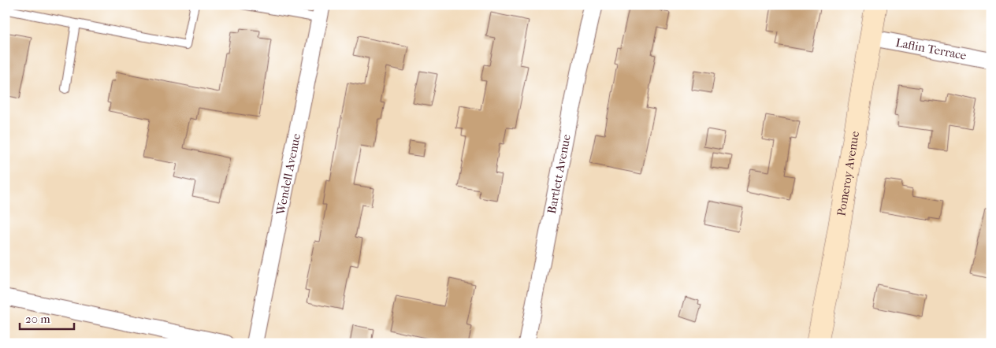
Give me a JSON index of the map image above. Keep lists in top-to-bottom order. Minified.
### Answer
{"streets":{"street":["Laflin Terrace","Wendell Avenue","Bartlett Avenue","Pomeroy Avenue"]},"crossings":[["Laflin Terrace","Pomeroy Avenue"]],"scale_bar":"20 m"}
